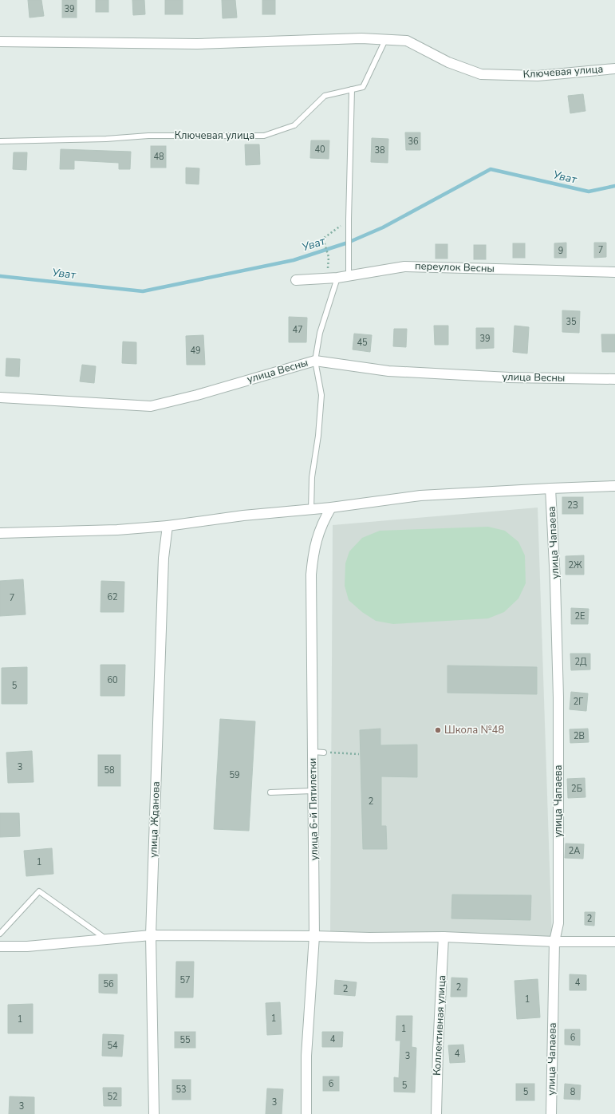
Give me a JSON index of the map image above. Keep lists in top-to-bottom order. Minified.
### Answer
{"streets":{"street":["Ключевая улица","переулок Весны","улица Весны","улица Чапаева","улица 6-й Пятилетки","улица Жданова","Коллективная улица"]},"water":["Уват"],"places":["Школа №48"],"house_numbers":["39","36","40","38","48","7","9","35","47","39","45","49","2З","2Ж","62","7","2Е","2Д","60","5","2Г","2В","3","58","59","2Б","2","2А","1","2","57","4","56","2","2","1","1","1","1","6","4","55","54","4","3","6","5","53","5","8","52","3","3"]}
